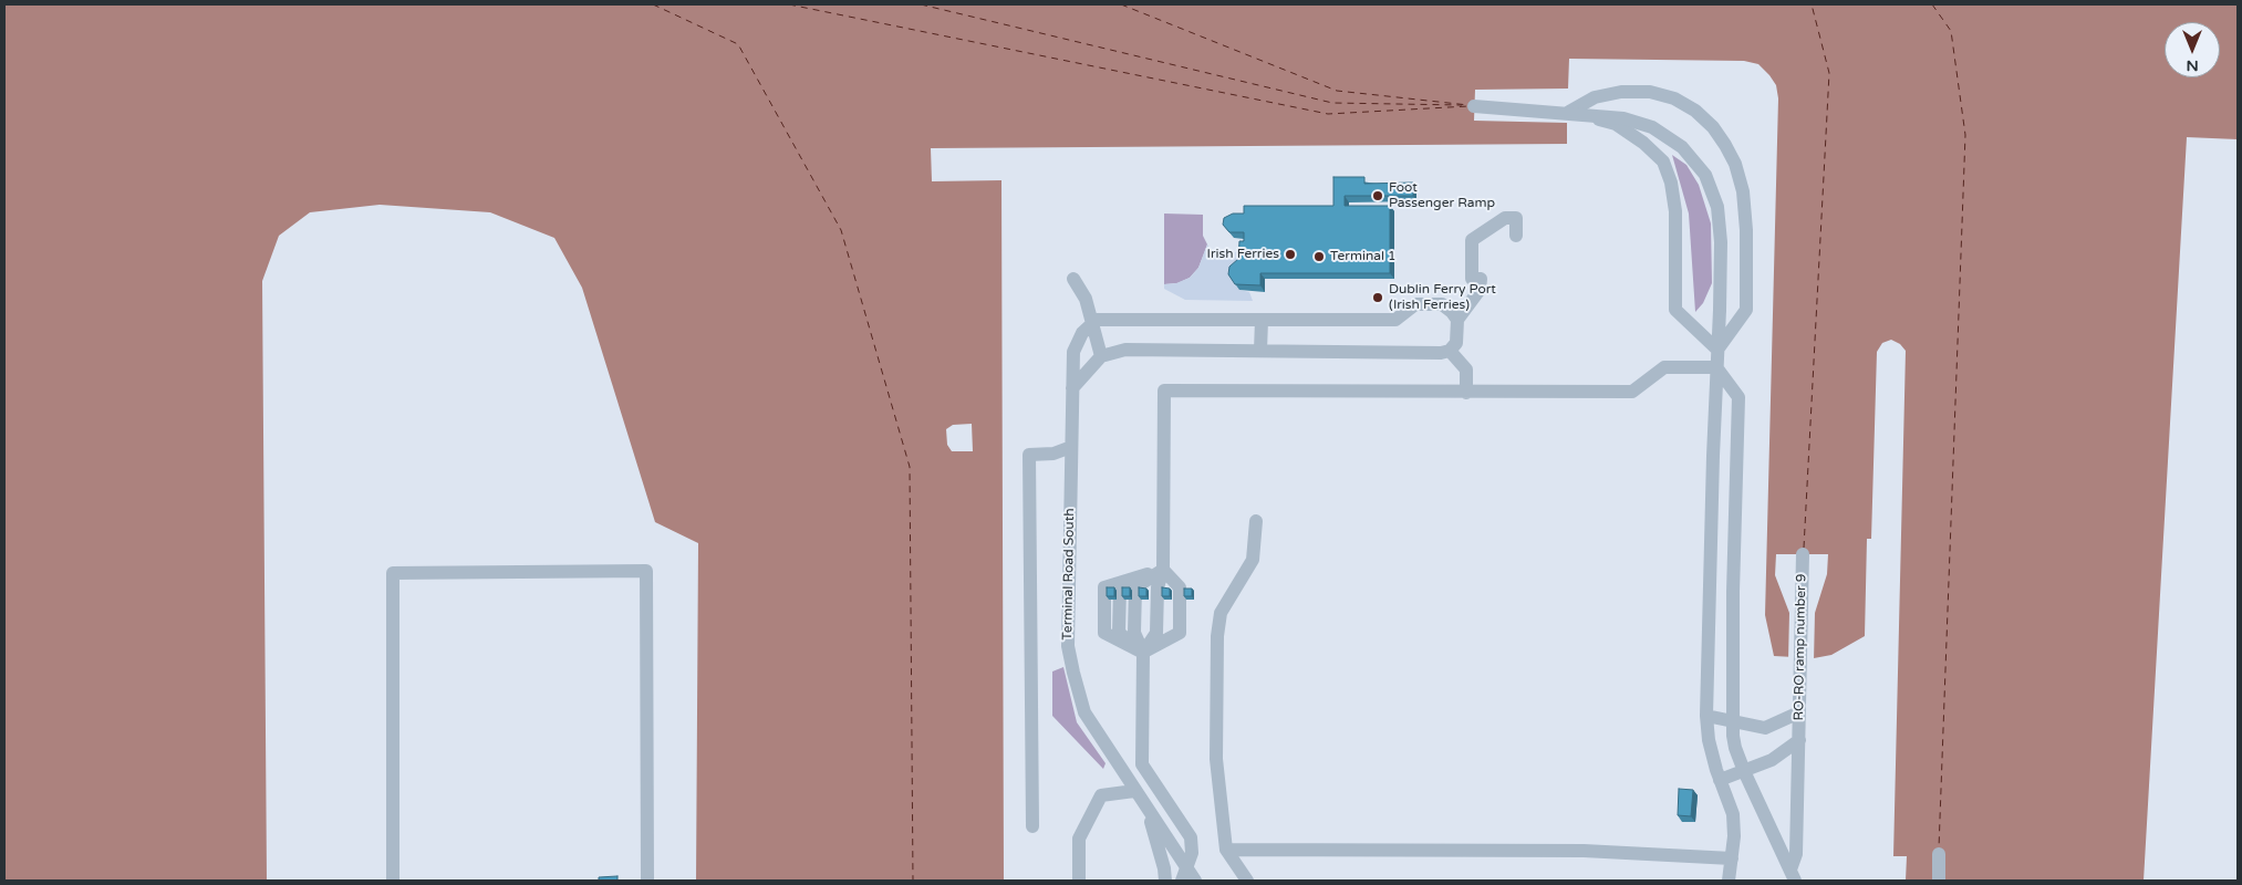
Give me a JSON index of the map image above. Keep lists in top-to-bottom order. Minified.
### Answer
{"streets":{"street":["Terminal Road South","RO-RO ramp number 9"]},"places":["Foot Passenger Ramp","Irish Ferries","Terminal 1","Dublin Ferry Port (Irish Ferries)"],"north":"bottom"}
